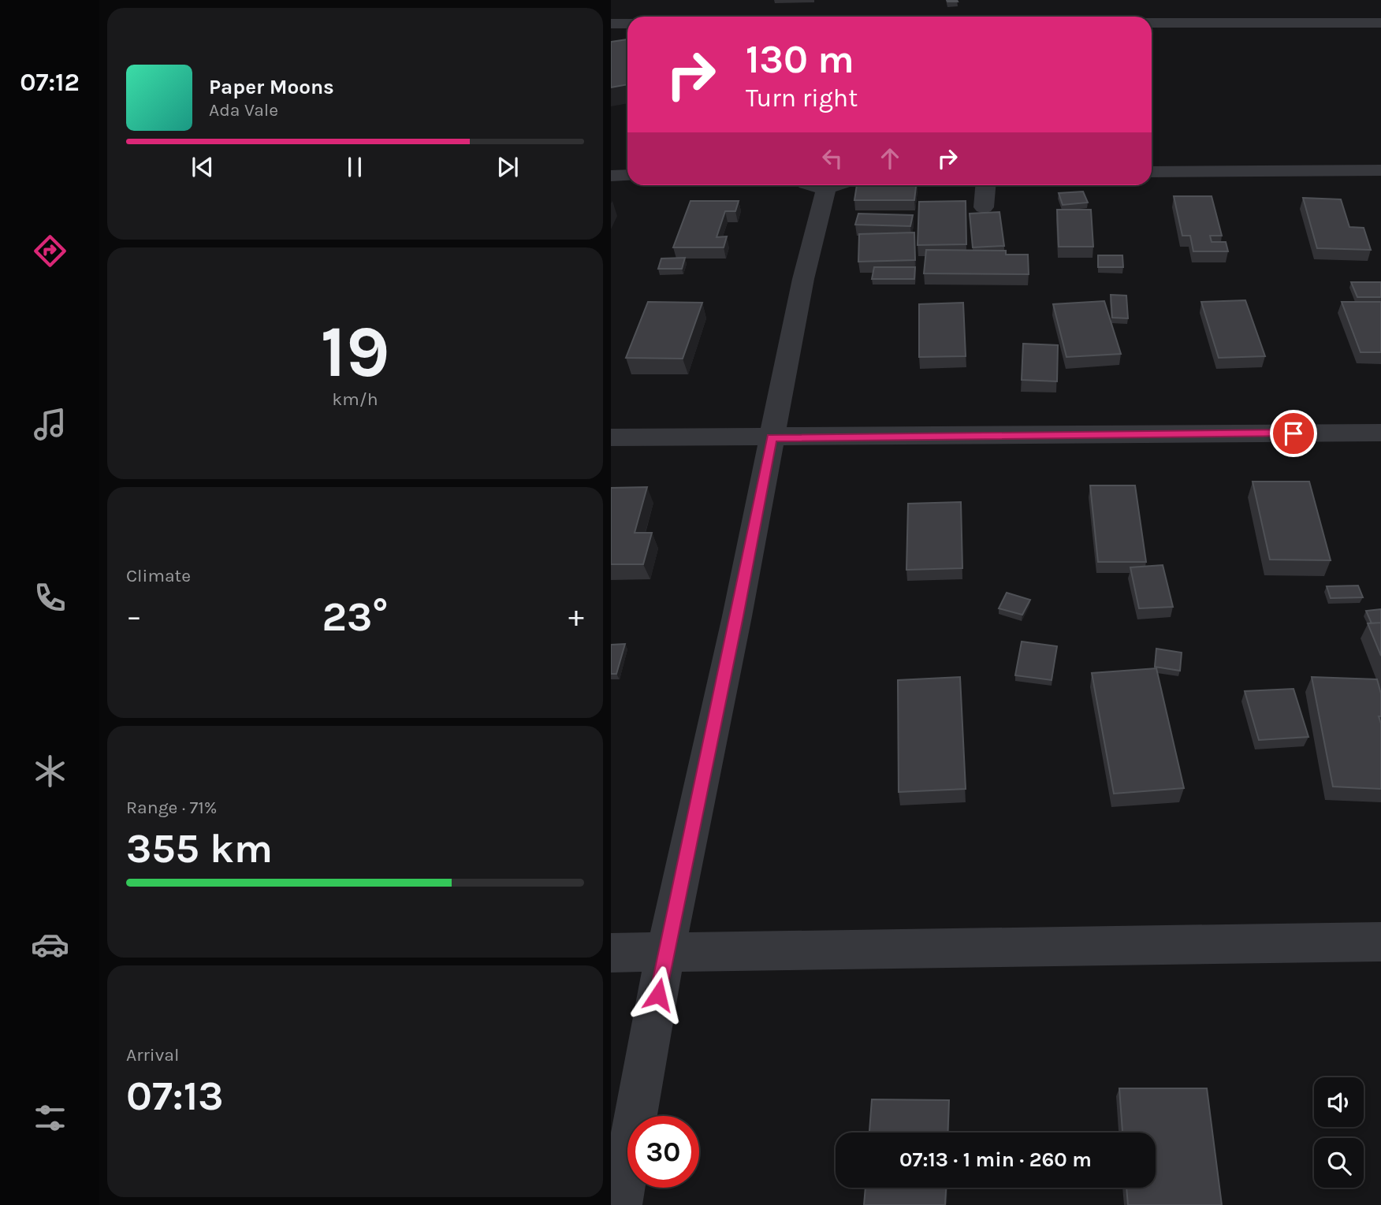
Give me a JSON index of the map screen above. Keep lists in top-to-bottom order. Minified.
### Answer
{"page":{"tabs":"07:12","turn":["130 m","Turn right"],"song":["Paper Moons","Ada Vale"],"tile":[["19","km/h"],"Climate",["Range · 71%","355 km"],["Arrival","07:13"]],"heat":["−","23°","+"],"limit":"30","trip":"07:13 · 1 min · 260 m"}}
